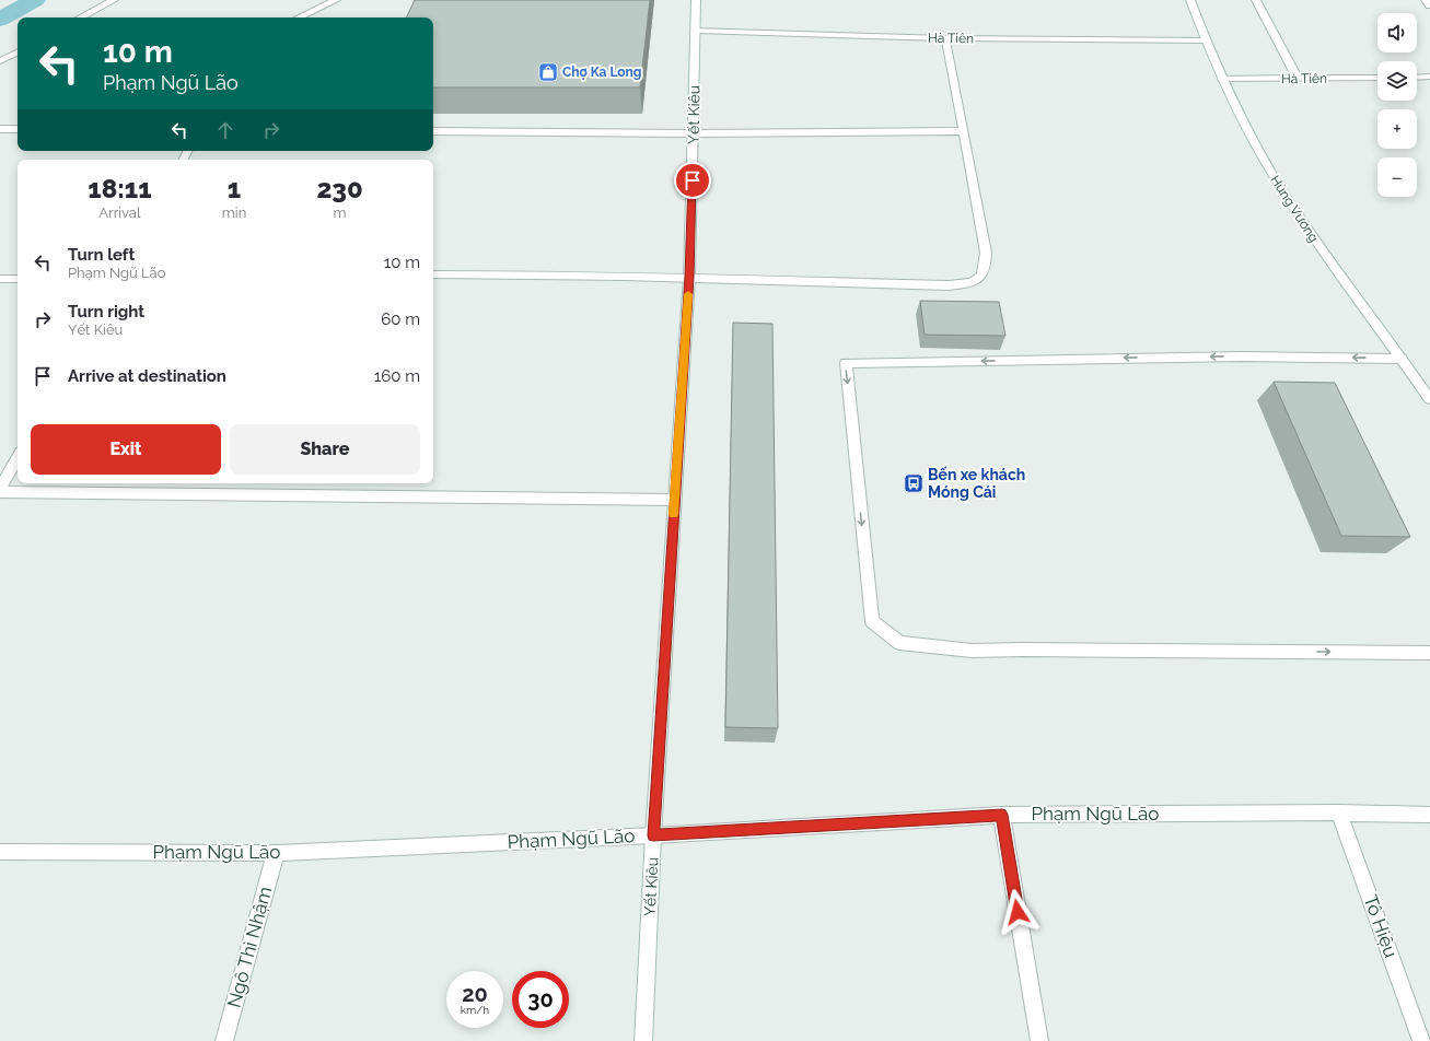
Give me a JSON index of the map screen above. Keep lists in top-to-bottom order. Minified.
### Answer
{"streets":{"street":["Hà Tiên","Yết Kiêu","Hùng Vương","Phạm Ngũ Lão","Tô Hiệu","Ngô Thì Nhậm"]},"crossings":[["Hà Tiên","Yết Kiêu"],["Hà Tiên","Hùng Vương"],["Yết Kiêu","Phạm Ngũ Lão"],["Phạm Ngũ Lão","Tô Hiệu"],["Phạm Ngũ Lão","Ngô Thì Nhậm"]],"places":{"shop":["Chợ Ka Long"],"bus stop":["Bến xe khách Móng Cái"]},"page":{"map_buttons":["+","−"],"turn":["10 m","Phạm Ngũ Lão"],"eta":["18:11","Arrival","1","min","230","m"],"list":[{"name":"Turn left","note":"Phạm Ngũ Lão","value":"10 m"},{"name":"Turn right","note":"Yết Kiêu","value":"60 m"},{"name":"Arrive at destination","value":"160 m"}],"buttons":["Exit","Share"],"speed":"20 km/h","limit":"30"}}
